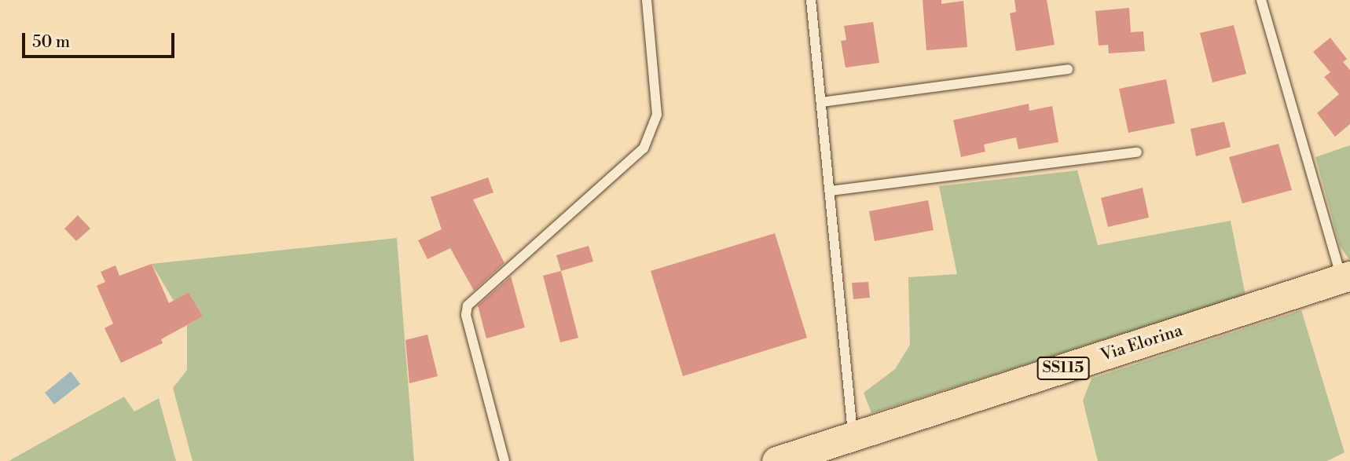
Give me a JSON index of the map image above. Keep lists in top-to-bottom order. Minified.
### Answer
{"streets":{"main road":["Via Elorina","SS115"]},"scale_bar":"50 m"}
